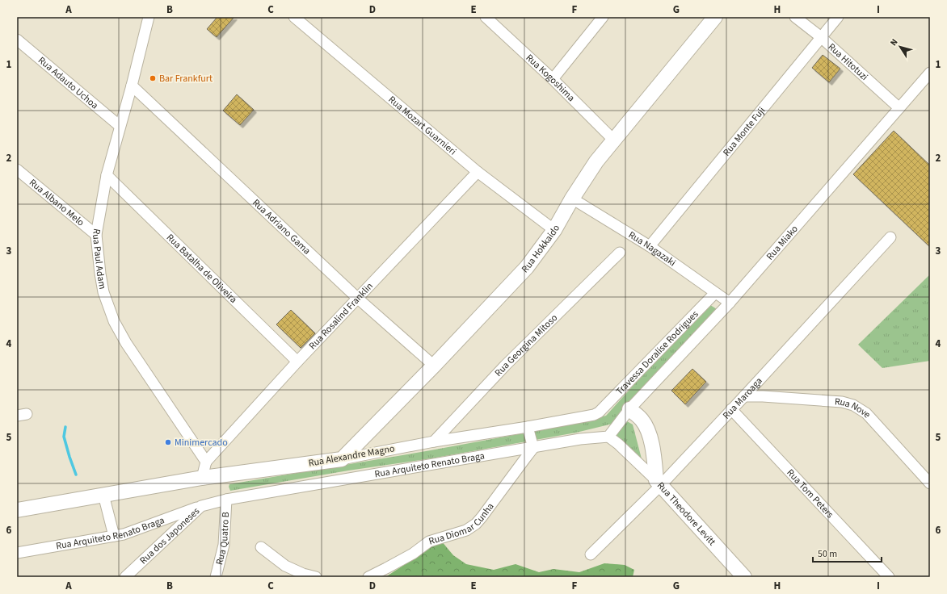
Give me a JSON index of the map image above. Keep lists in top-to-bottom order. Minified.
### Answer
{"streets":{"street":["Rua Hitotuzi","Rua Kogoshima","Rua Adauto Uchoa","Rua Mozart Guarnieri","Rua Monte Fuji","Rua Albano Melo","Rua Adriano Gama","Rua Miako","Rua Hokkaido","Rua Nagazaki","Rua Paul Adam","Rua Batalha de Oliveira","Rua Rosalind Franklin","Rua Georgina Mitoso","Travessa Doralise Rodrigues","Rua Maroaga","Rua Nove","Rua Alexandre Magno","Rua Arquiteto Renato Braga","Rua Tom Peters","Rua Theodore Levitt","Rua Diomar Cunha","Rua dos Japoneses","Rua Quatro B"]},"crossings":[["Rua Hitotuzi","Rua Monte Fuji"],["Rua Hitotuzi","Rua Miako"],["Rua Kogoshima","Rua Hokkaido"],["Rua Adauto Uchoa","Rua Paul Adam"],["Rua Mozart Guarnieri","Rua Hokkaido"],["Rua Mozart Guarnieri","Rua Rosalind Franklin"],["Rua Monte Fuji","Rua Nagazaki"],["Rua Albano Melo","Rua Paul Adam"],["Rua Adriano Gama","Rua Hokkaido"],["Rua Adriano Gama","Rua Paul Adam"],["Rua Adriano Gama","Rua Rosalind Franklin"],["Rua Miako","Rua Nagazaki"],["Rua Miako","Rua Theodore Levitt"],["Rua Hokkaido","Rua Nagazaki"],["Rua Hokkaido","Rua Alexandre Magno"],["Rua Nagazaki","Travessa Doralise Rodrigues"],["Rua Paul Adam","Rua Batalha de Oliveira"],["Rua Paul Adam","Rua Rosalind Franklin"],["Rua Batalha de Oliveira","Rua Rosalind Franklin"],["Rua Georgina Mitoso","Rua Alexandre Magno"],["Travessa Doralise Rodrigues","Rua Alexandre Magno"],["Rua Maroaga","Rua Nove"],["Rua Maroaga","Rua Tom Peters"],["Rua Maroaga","Rua Theodore Levitt"],["Rua Arquiteto Renato Braga","Rua Diomar Cunha"],["Rua Arquiteto Renato Braga","Rua dos Japoneses"],["Rua Arquiteto Renato Braga","Rua Quatro B"],["Rua dos Japoneses","Rua Quatro B"]],"places":["Bar Frankfurt","Minimercado"],"scale_bar":"50 m","north":"top left","grid":{"columns":["A","B","C","D","E","F","G","H","I"],"rows":["1","2","3","4","5","6"]}}
